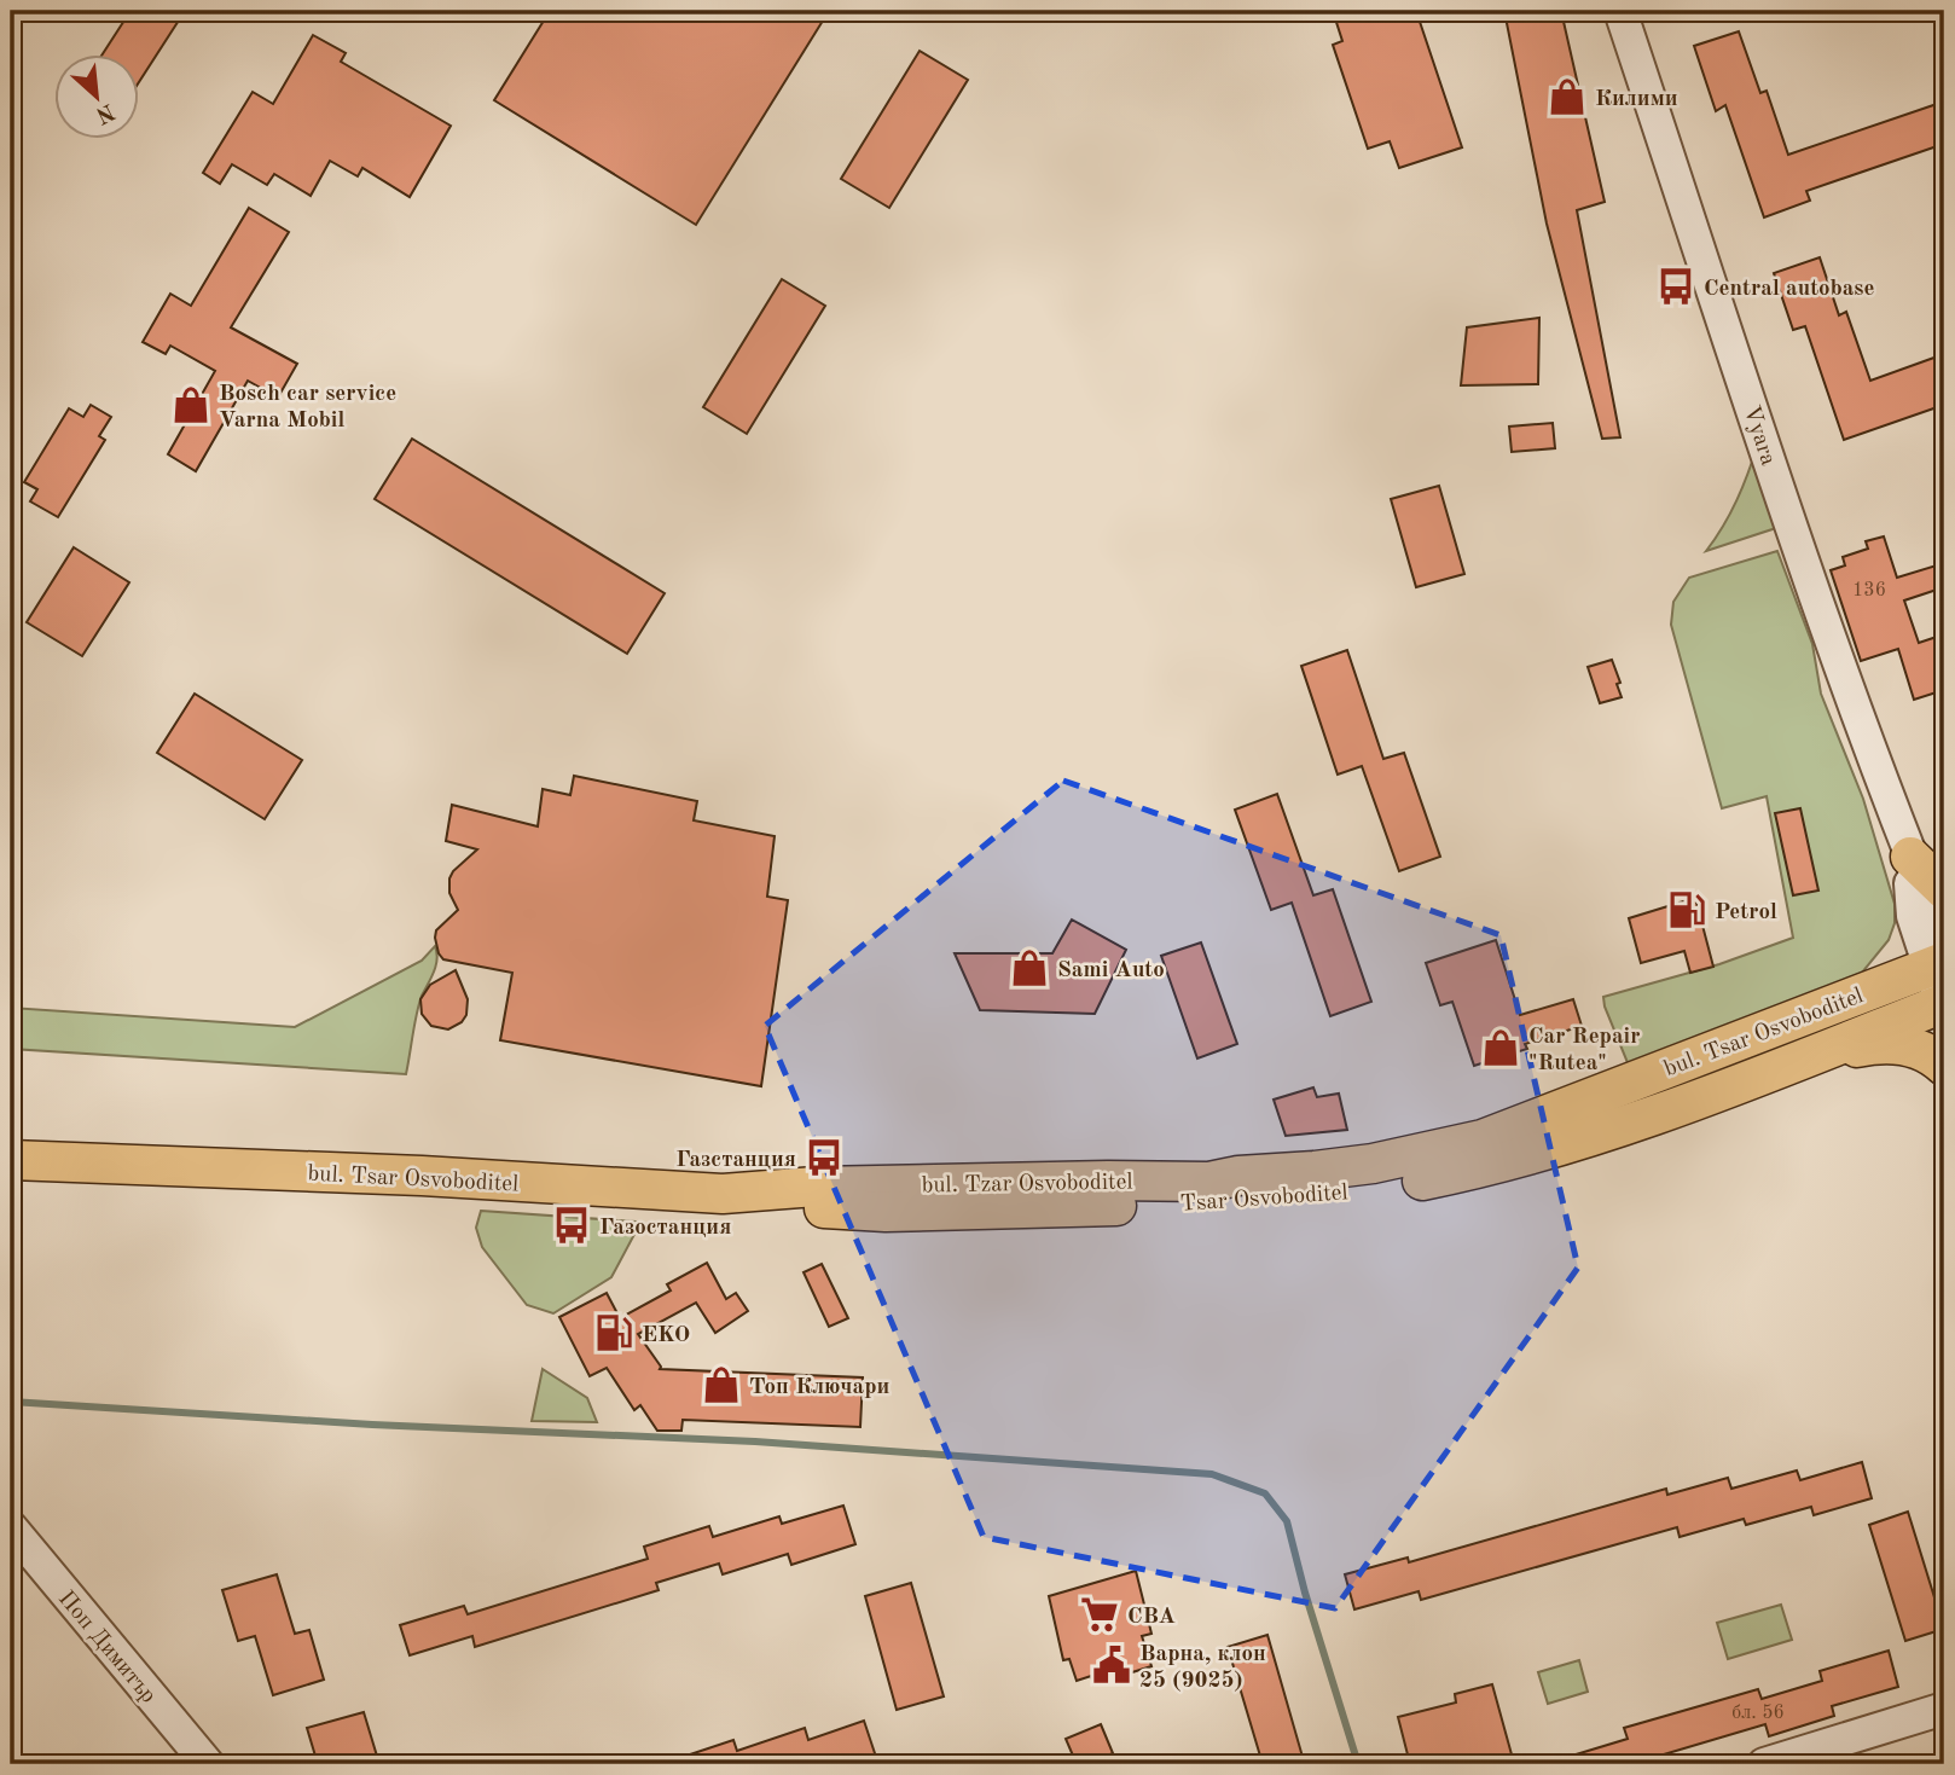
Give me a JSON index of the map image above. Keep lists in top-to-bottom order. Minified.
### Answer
{"streets":{"main road":["bul. Tsar Osvoboditel","Tsar Osvoboditel"],"street":["Vyara","Поп Димитър"]},"crossings":[["Vyara","bul. Tsar Osvoboditel"],["bul. Tsar Osvoboditel","Tsar Osvoboditel"]],"places":{"shop":["Килими","Bosch car service Varna Mobil","Sami Auto","Car Repair \"Rutea\"","Топ Ключари"],"bus stop":["Central autobase","Газстанция","Газoстанция"],"fuel station":["Petrol","EKO"],"supermarket":["CBA"],"public building":["Варна, клон 25 (9025)"]},"house_numbers":["136","бл. 56"],"north":"bottom right"}
